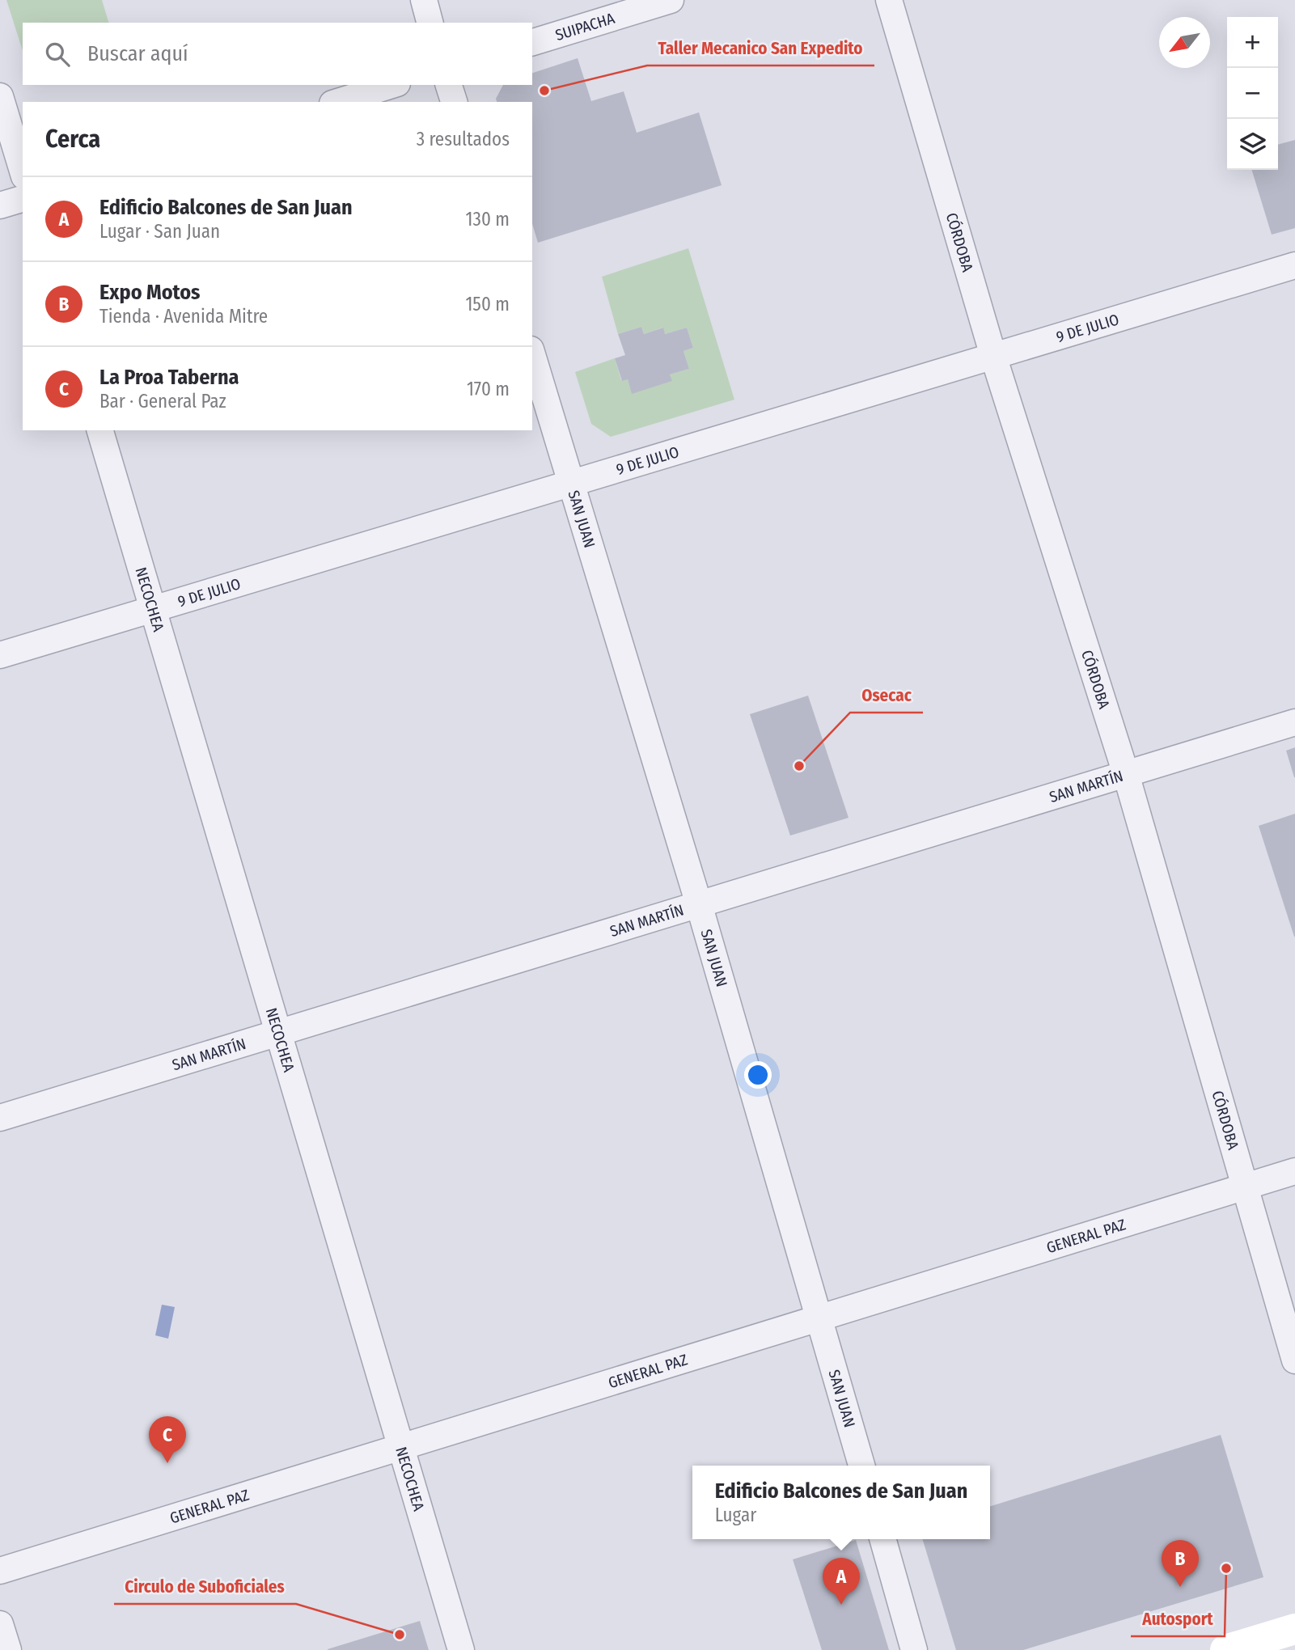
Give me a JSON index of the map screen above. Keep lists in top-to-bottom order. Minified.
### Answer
{"streets":{"street":["SUIPACHA","CÓRDOBA","9 DE JULIO","SAN JUAN","NECOCHEA","SAN MARTÍN","GENERAL PAZ"]},"crossings":[["CÓRDOBA","9 DE JULIO"],["CÓRDOBA","SAN MARTÍN"],["CÓRDOBA","GENERAL PAZ"],["9 DE JULIO","SAN JUAN"],["9 DE JULIO","NECOCHEA"],["SAN JUAN","SAN MARTÍN"],["SAN JUAN","GENERAL PAZ"],["NECOCHEA","SAN MARTÍN"],["NECOCHEA","GENERAL PAZ"]],"places":["Taller Mecanico San Expedito","Osecac","Autosport","Circulo de Suboficiales"],"north":"bottom left","page":{"map_buttons":["+","−"],"search":"Buscar aquí","heading":["Cerca","3 resultados"],"list":[{"mark":"A","name":"Edificio Balcones de San Juan","note":"Lugar · San Juan","value":"130 m"},{"mark":"B","name":"Expo Motos","note":"Tienda · Avenida Mitre","value":"150 m"},{"mark":"C","name":"La Proa Taberna","note":"Bar · General Paz","value":"170 m"}],"pins":["C","B","A"],"popup":["Edificio Balcones de San Juan","Lugar"]}}
